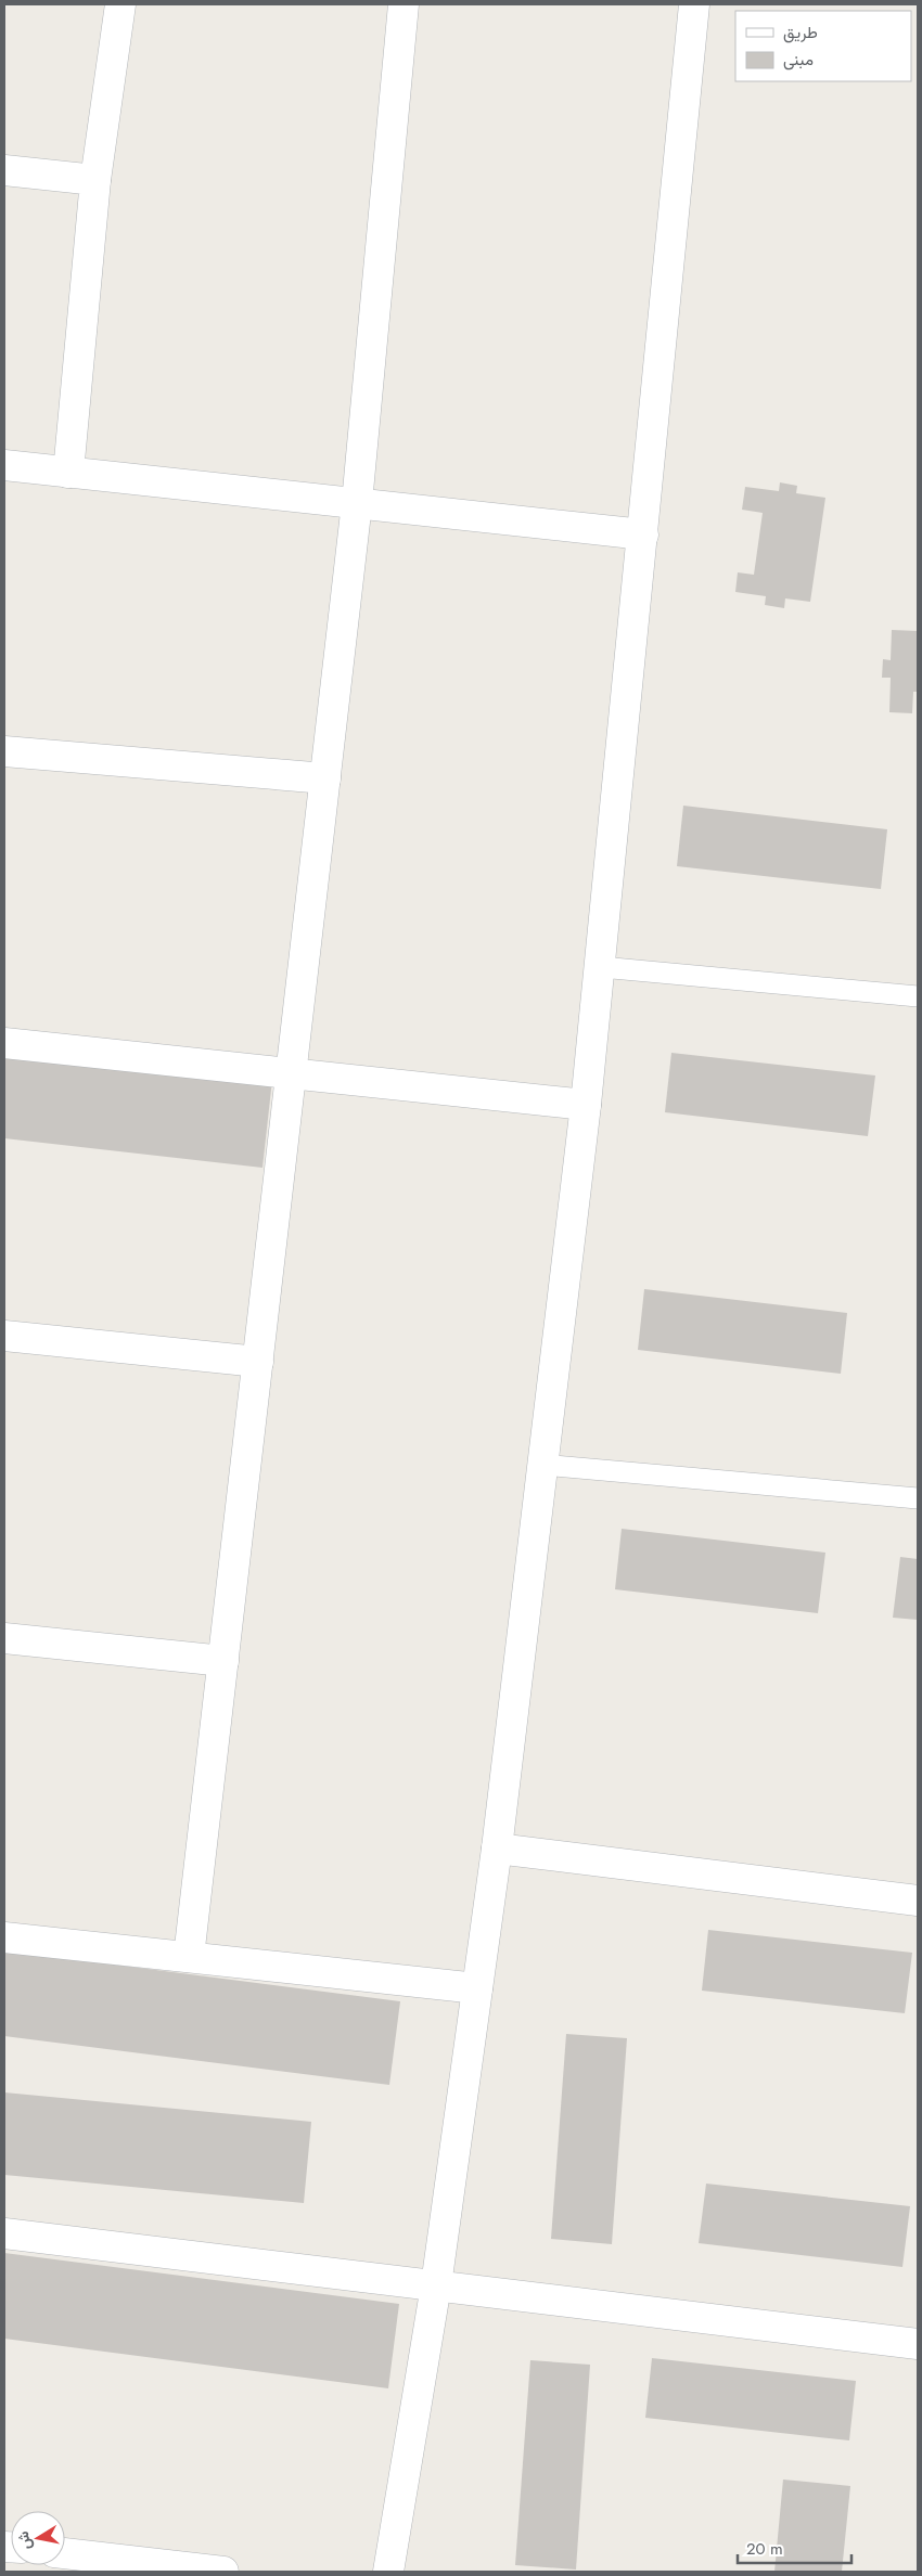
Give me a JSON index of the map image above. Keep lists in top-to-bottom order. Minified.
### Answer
{"legend":["طريق","مبنى"],"scale_bar":"20 m","north":"left"}
